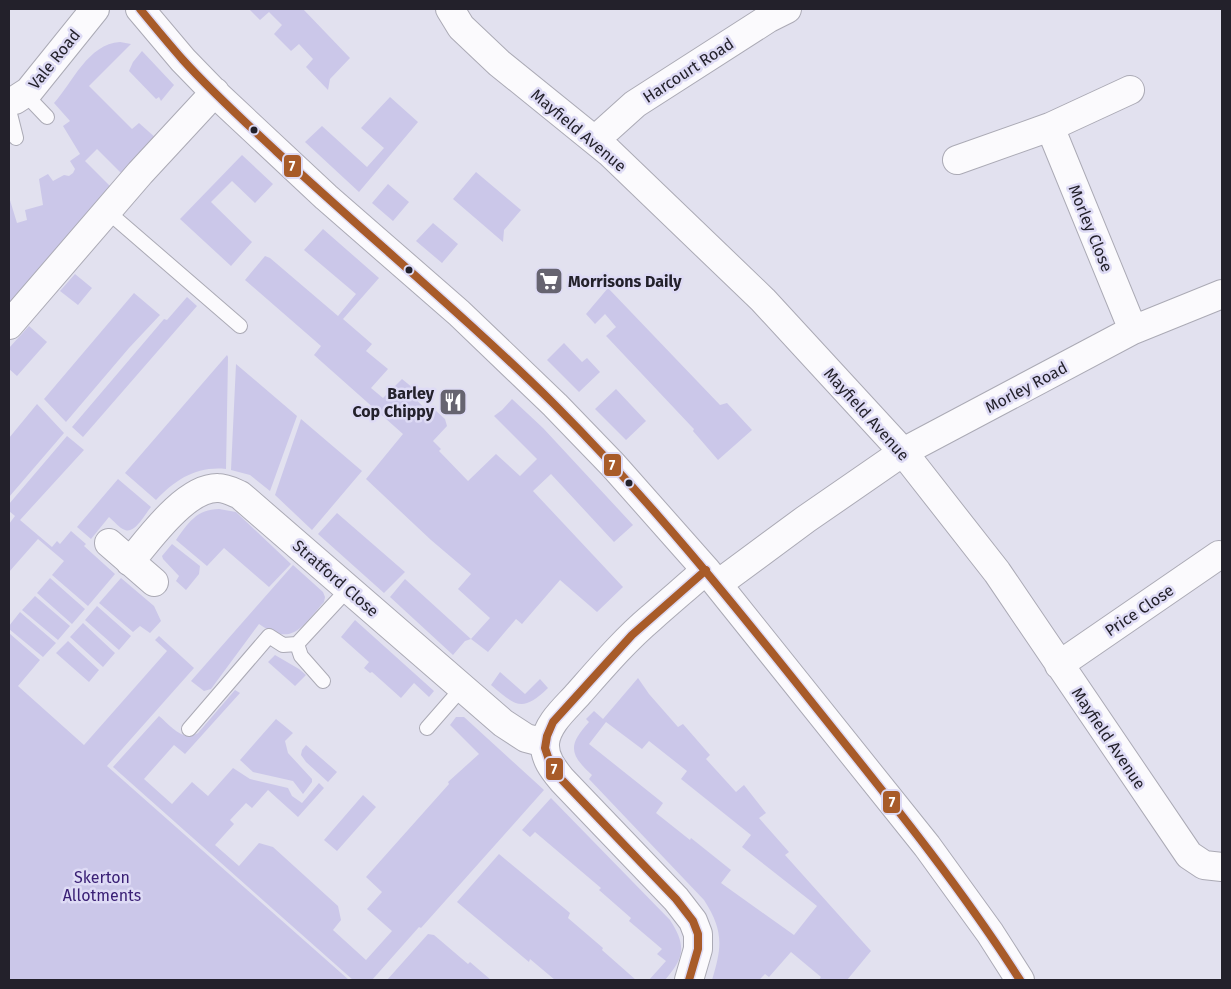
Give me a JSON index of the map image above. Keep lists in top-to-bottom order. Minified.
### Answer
{"streets":{"street":["Vale Road","Harcourt Road","Mayfield Avenue","Morley Close","Morley Road","Stratford Close","Price Close"]},"crossings":[["Harcourt Road","Mayfield Avenue"],["Mayfield Avenue","Morley Road"],["Mayfield Avenue","Price Close"],["Morley Close","Morley Road"],["Morley Road","Stratford Close"]],"parks":["Skerton Allotments"],"places":{"supermarket":["Morrisons Daily"],"restaurant":["Barley Cop Chippy"]},"lines":["transit line 7"]}
